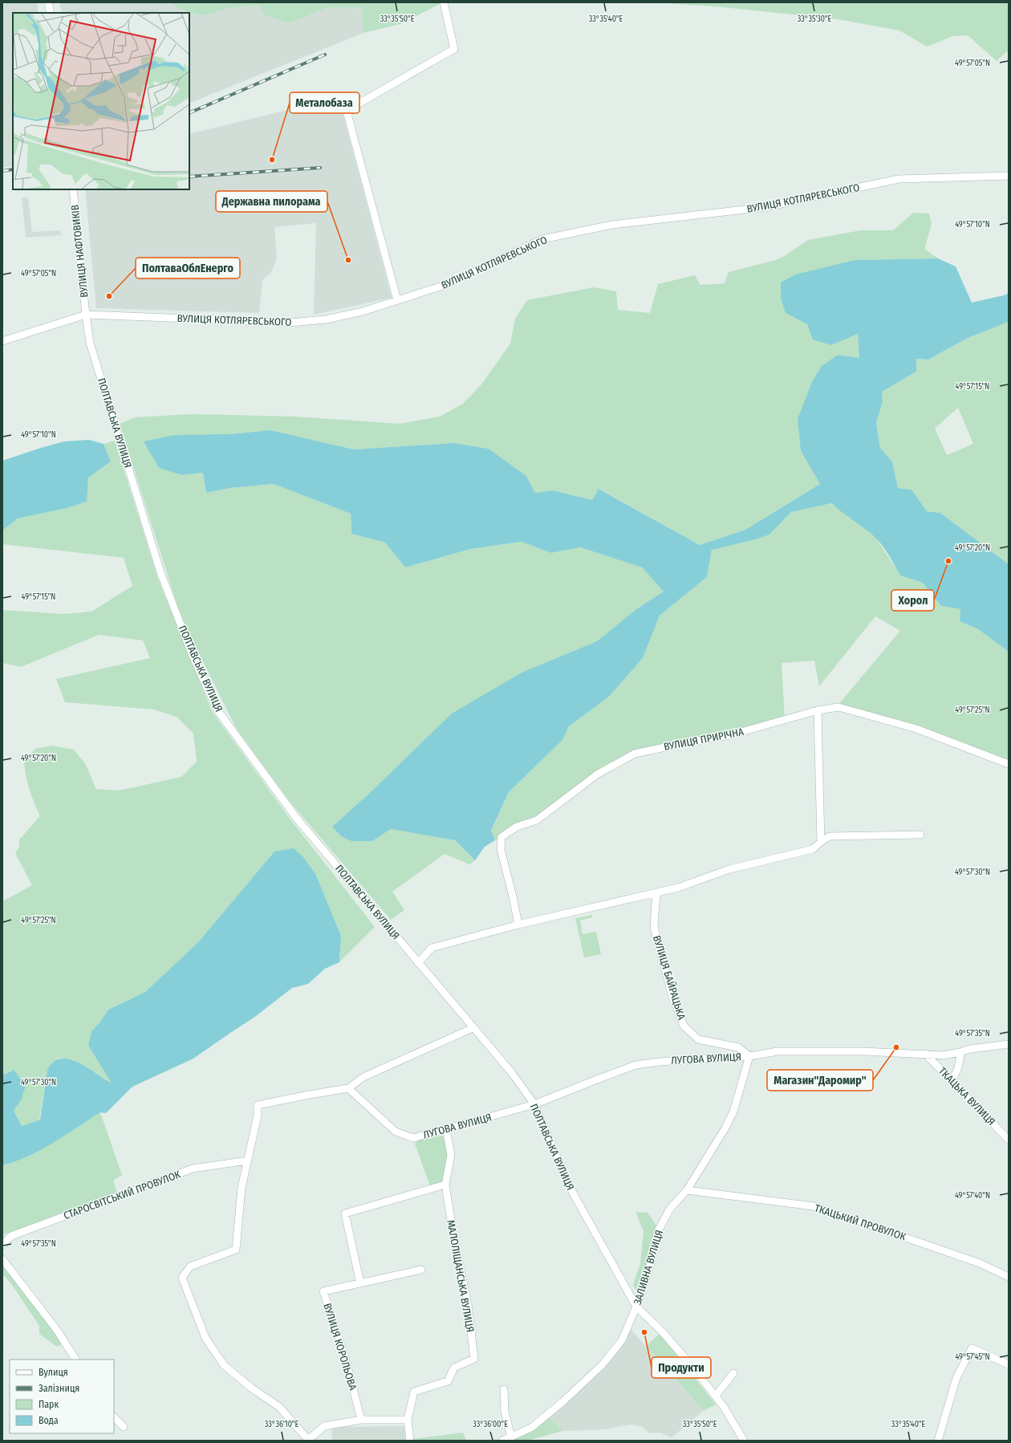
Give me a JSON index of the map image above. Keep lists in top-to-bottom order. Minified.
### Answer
{"streets":{"street":["ВУЛИЦЯ КОТЛЯРЕВСЬКОГО","ВУЛИЦЯ НАФТОВИКІВ","ПОЛТАВСЬКА ВУЛИЦЯ","ВУЛИЦЯ ПРИРІЧНА","ВУЛИЦЯ БАЙРАЦЬКА","ЛУГОВА ВУЛИЦЯ","ТКАЦЬКА ВУЛИЦЯ","СТАРОСВІТСЬКИЙ ПРОВУЛОК","ТКАЦЬКИЙ ПРОВУЛОК","ЗАЛИВНА ВУЛИЦЯ","МАЛОЛІЩАНСЬКА ВУЛИЦЯ","ВУЛИЦЯ КОРОЛЬОВА"]},"crossings":[["ВУЛИЦЯ КОТЛЯРЕВСЬКОГО","ВУЛИЦЯ НАФТОВИКІВ"],["ВУЛИЦЯ КОТЛЯРЕВСЬКОГО","ПОЛТАВСЬКА ВУЛИЦЯ"],["ВУЛИЦЯ НАФТОВИКІВ","ПОЛТАВСЬКА ВУЛИЦЯ"],["ПОЛТАВСЬКА ВУЛИЦЯ","ЛУГОВА ВУЛИЦЯ"],["ПОЛТАВСЬКА ВУЛИЦЯ","ЗАЛИВНА ВУЛИЦЯ"],["ВУЛИЦЯ БАЙРАЦЬКА","ЛУГОВА ВУЛИЦЯ"],["ВУЛИЦЯ БАЙРАЦЬКА","ЗАЛИВНА ВУЛИЦЯ"],["ЛУГОВА ВУЛИЦЯ","ТКАЦЬКА ВУЛИЦЯ"],["ЛУГОВА ВУЛИЦЯ","ЗАЛИВНА ВУЛИЦЯ"],["ЛУГОВА ВУЛИЦЯ","МАЛОЛІЩАНСЬКА ВУЛИЦЯ"],["ТКАЦЬКИЙ ПРОВУЛОК","ЗАЛИВНА ВУЛИЦЯ"]],"places":["Металобаза","Державна пилорама","ПолтаваОблЕнерго","Хорол","Магазин\"Даромир\"","Продукти"],"legend":["Вулиця","Залізниця","Парк","Вода"],"coordinates":["33°35'50\"E","33°35'40\"E","33°35'30\"E","49°57'05\"N","49°57'10\"N","49°57'15\"N","49°57'20\"N","49°57'25\"N","49°57'30\"N","49°57'35\"N","49°57'40\"N","49°57'45\"N","33°36'10\"E","33°36'00\"E"]}
